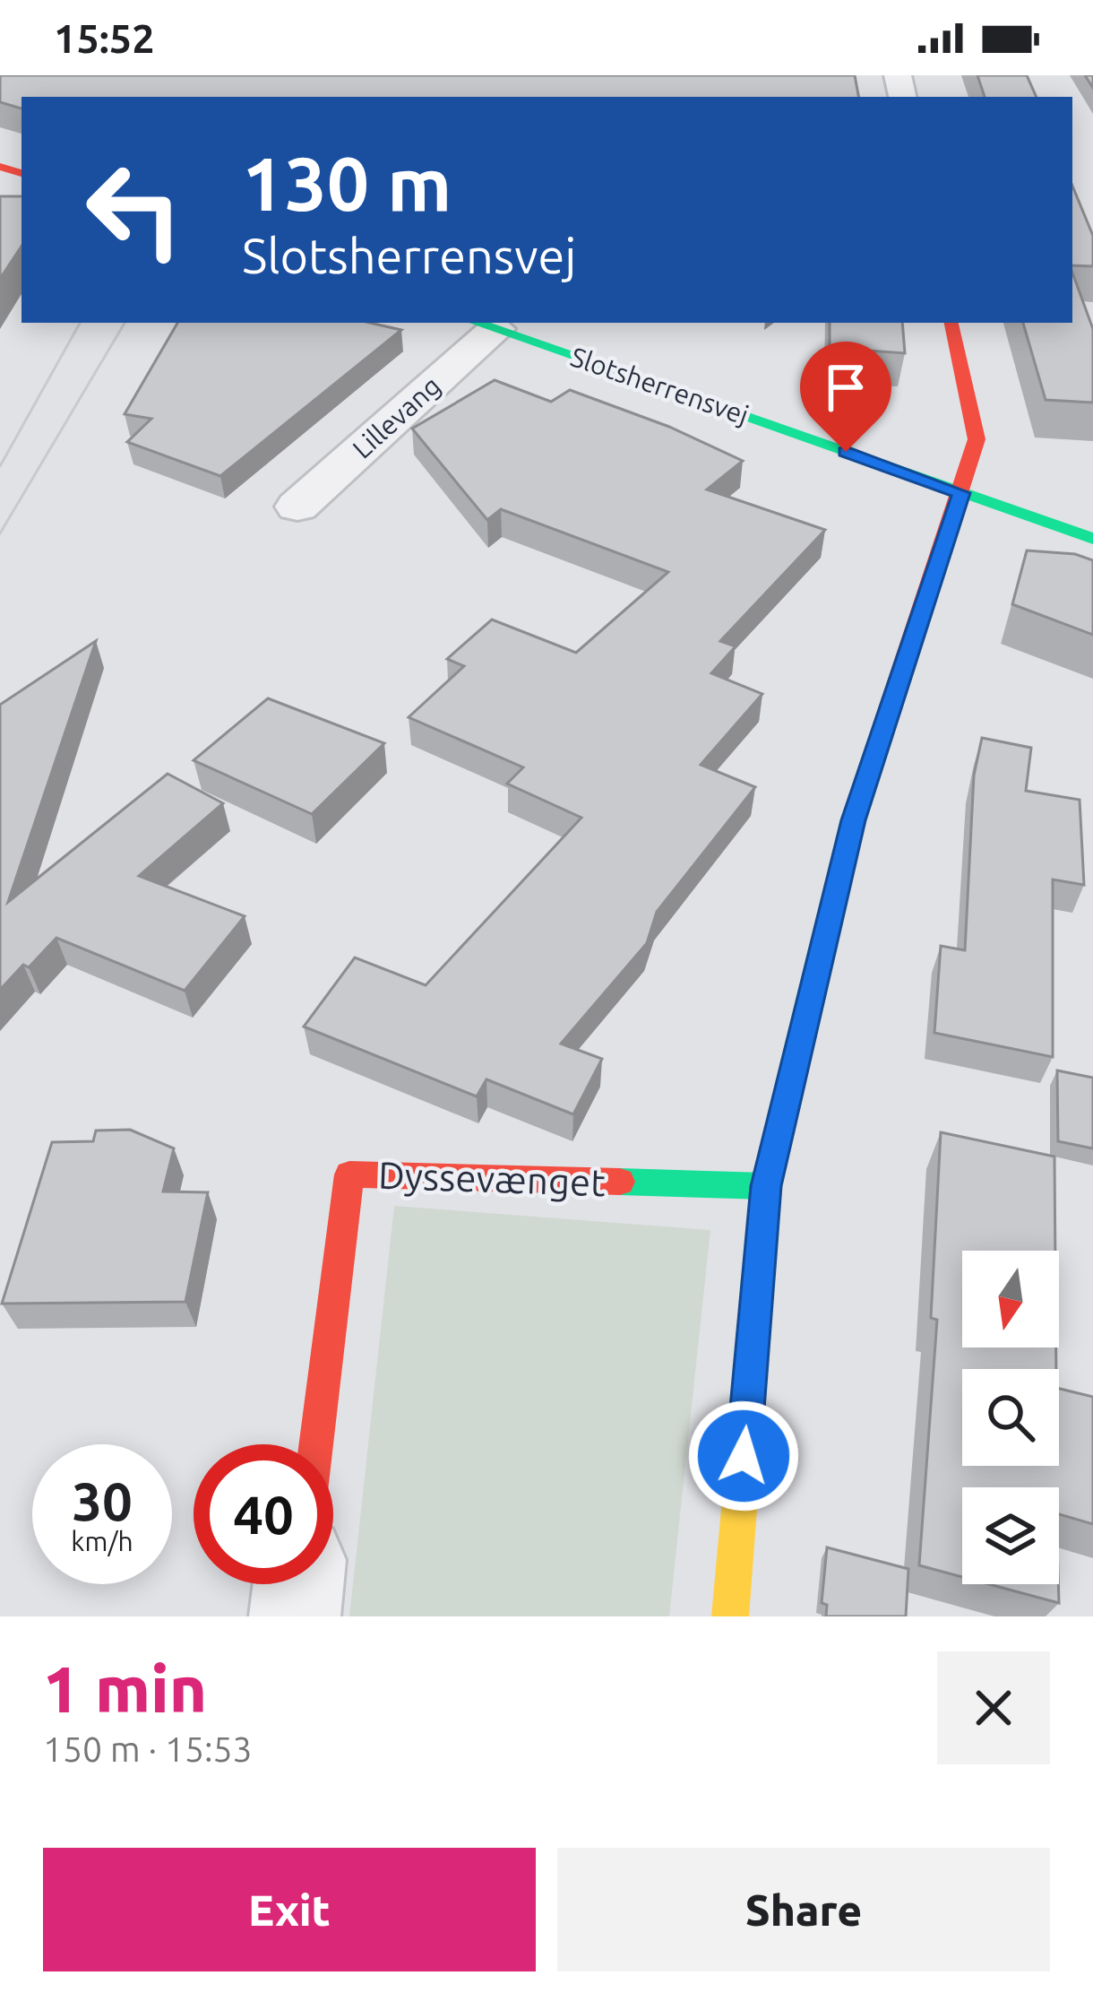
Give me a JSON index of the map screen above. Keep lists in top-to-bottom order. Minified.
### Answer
{"streets":{"street":["Slotsherrensvej","Lillevang","Dyssevænget"]},"crossings":[["Slotsherrensvej","Lillevang"]],"north":"bottom","page":{"status":"15:52","turn":["130 m","Slotsherrensvej"],"speed":"30 km/h","limit":"40","heading":["1 min","150 m · 15:53"],"buttons":["Exit","Share"]}}
